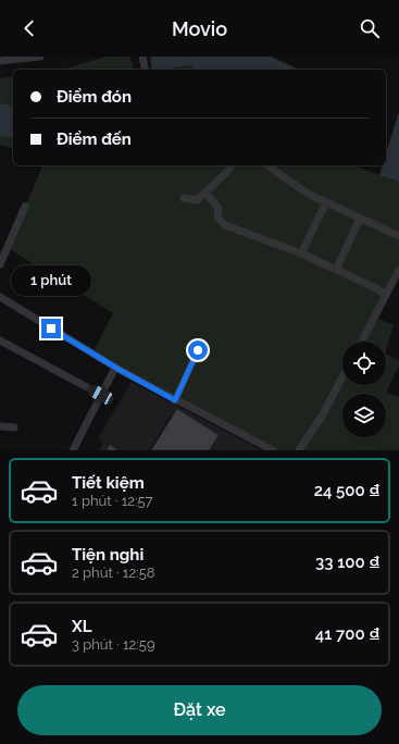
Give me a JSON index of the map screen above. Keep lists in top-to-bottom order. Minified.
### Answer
{"page":{"header":"Movio","banner":["Điểm đón","Điểm đến"],"bubble":"1 phút","list":[{"name":"Tiết kiệm","note":"1 phút · 12:57","value":"24 500 ₫"},{"name":"Tiện nghi","note":"2 phút · 12:58","value":"33 100 ₫"},{"name":"XL","note":"3 phút · 12:59","value":"41 700 ₫"}],"buttons":"Đặt xe"}}
